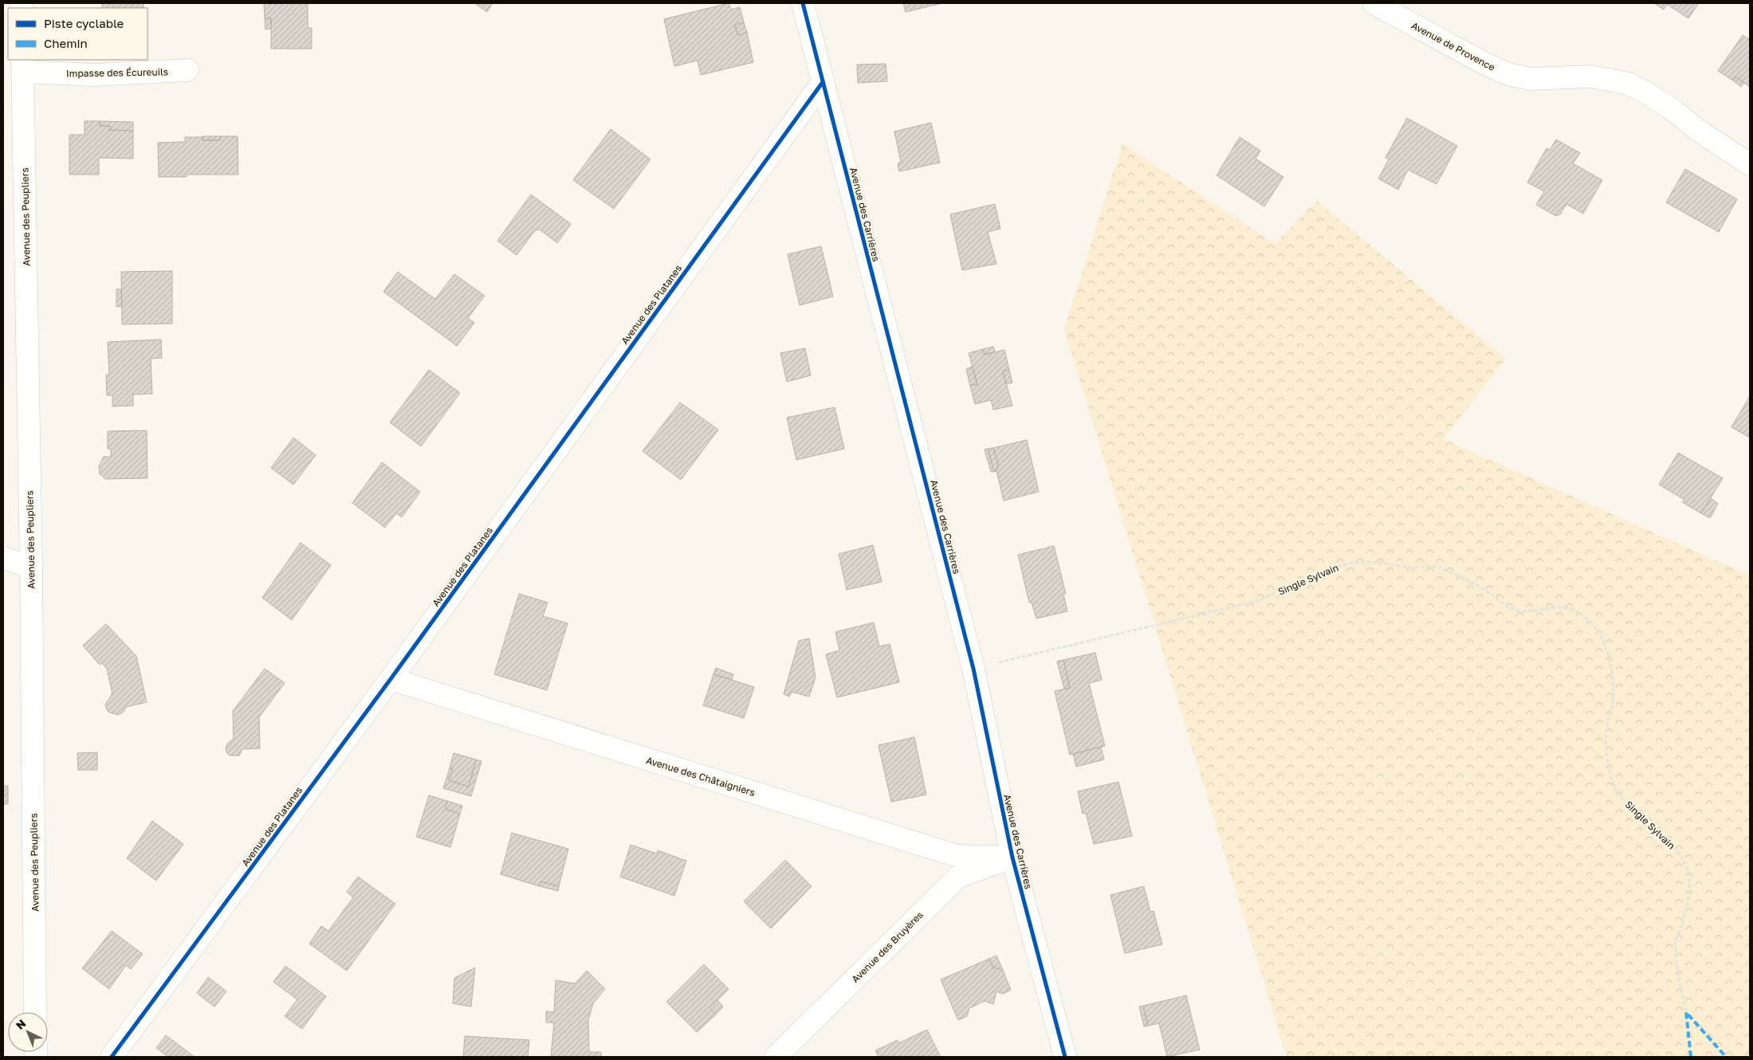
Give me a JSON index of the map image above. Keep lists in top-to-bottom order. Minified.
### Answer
{"streets":{"street":["Avenue de Provence","Impasse des Écureuils","Avenue des Carrières","Avenue des Peupliers","Avenue des Platanes","Avenue des Châtaigniers","Avenue des Bruyères"],"path":["Single Sylvain"]},"crossings":[["Impasse des Écureuils","Avenue des Peupliers"],["Avenue des Carrières","Avenue des Platanes"],["Avenue des Carrières","Single Sylvain"],["Avenue des Carrières","Avenue des Châtaigniers"],["Avenue des Carrières","Avenue des Bruyères"],["Avenue des Platanes","Avenue des Châtaigniers"],["Avenue des Châtaigniers","Avenue des Bruyères"]],"legend":["Piste cyclable","Chemin"],"north":"top left"}
